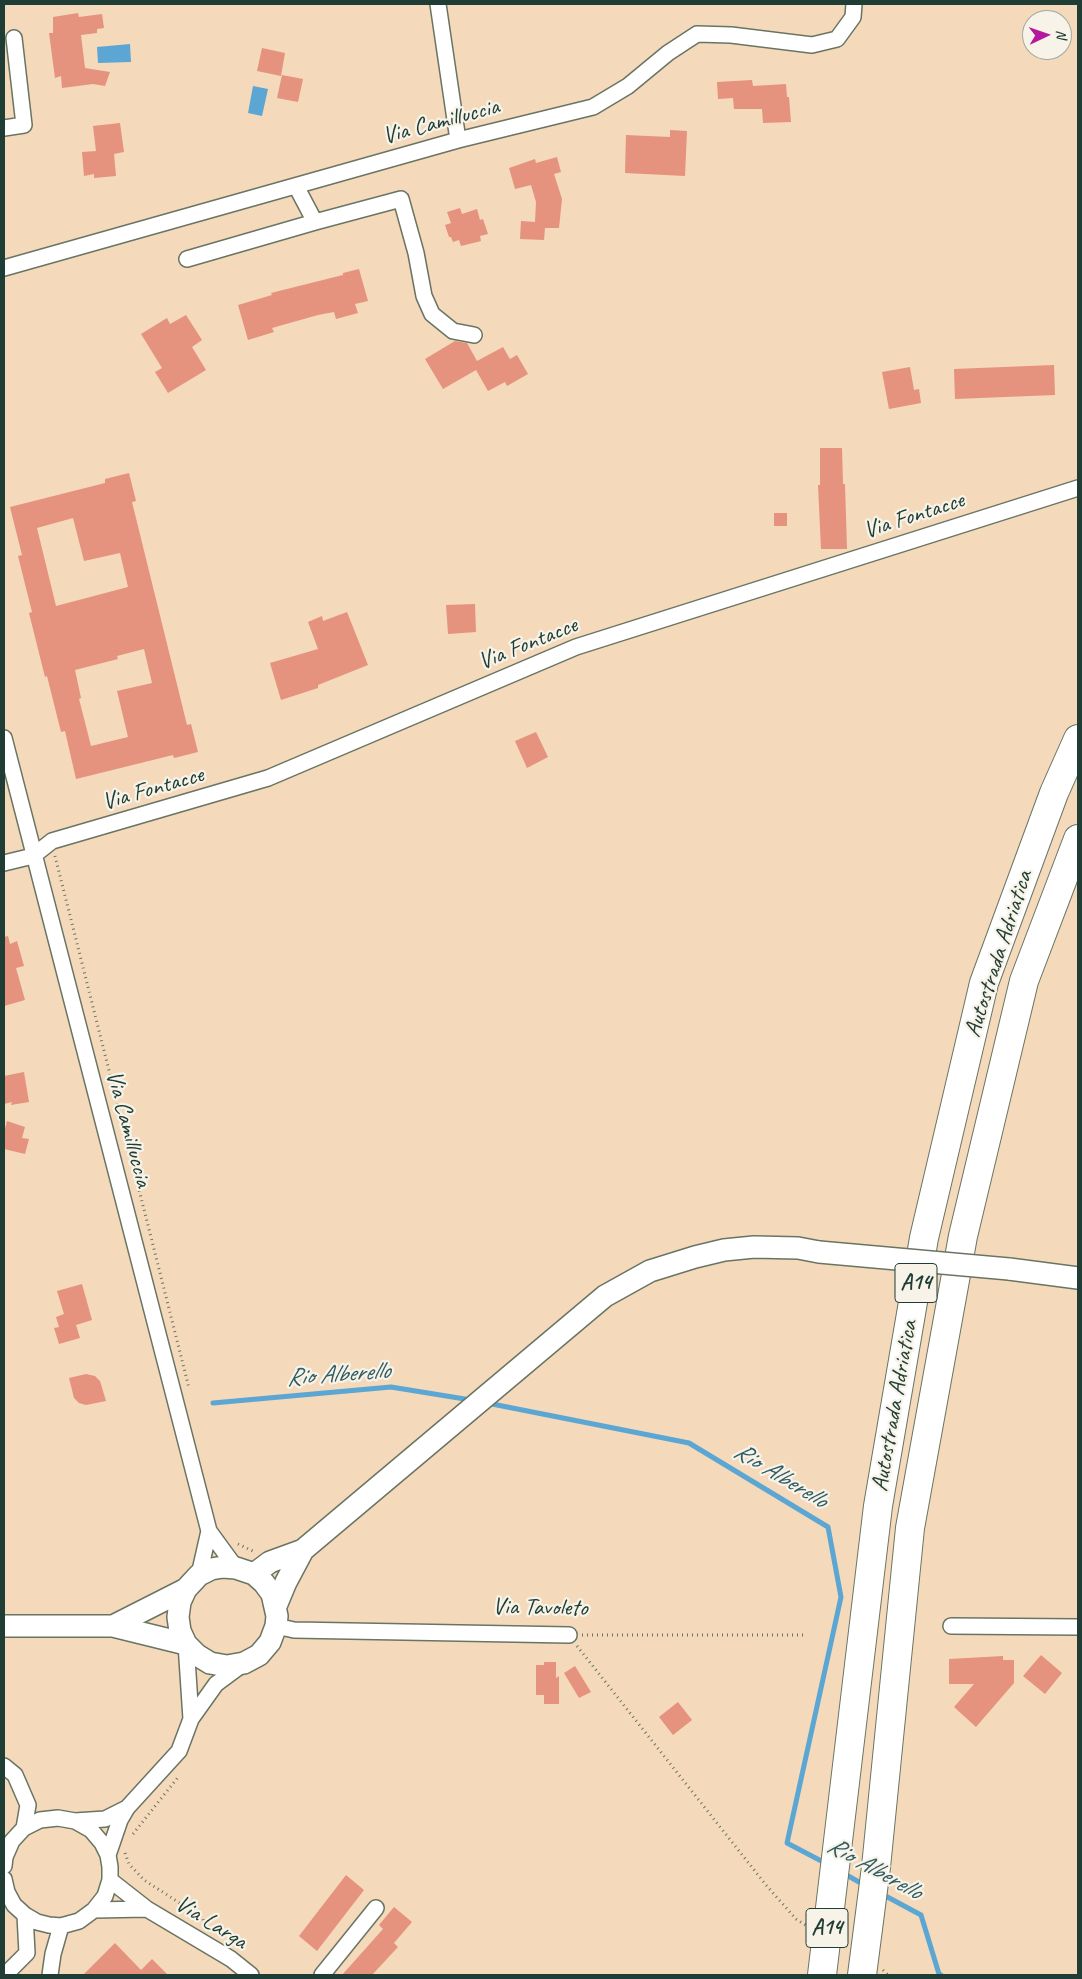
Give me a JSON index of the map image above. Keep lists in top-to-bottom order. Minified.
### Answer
{"streets":{"highway":["Autostrada Adriatica","A14"],"street":["Via Camilluccia","Via Fontacce","Via Tavoleto","Via Larga"]},"crossings":[["Via Camilluccia","Via Fontacce"],["Via Camilluccia","Via Tavoleto"]],"water":["Rio Alberello"],"north":"right"}
